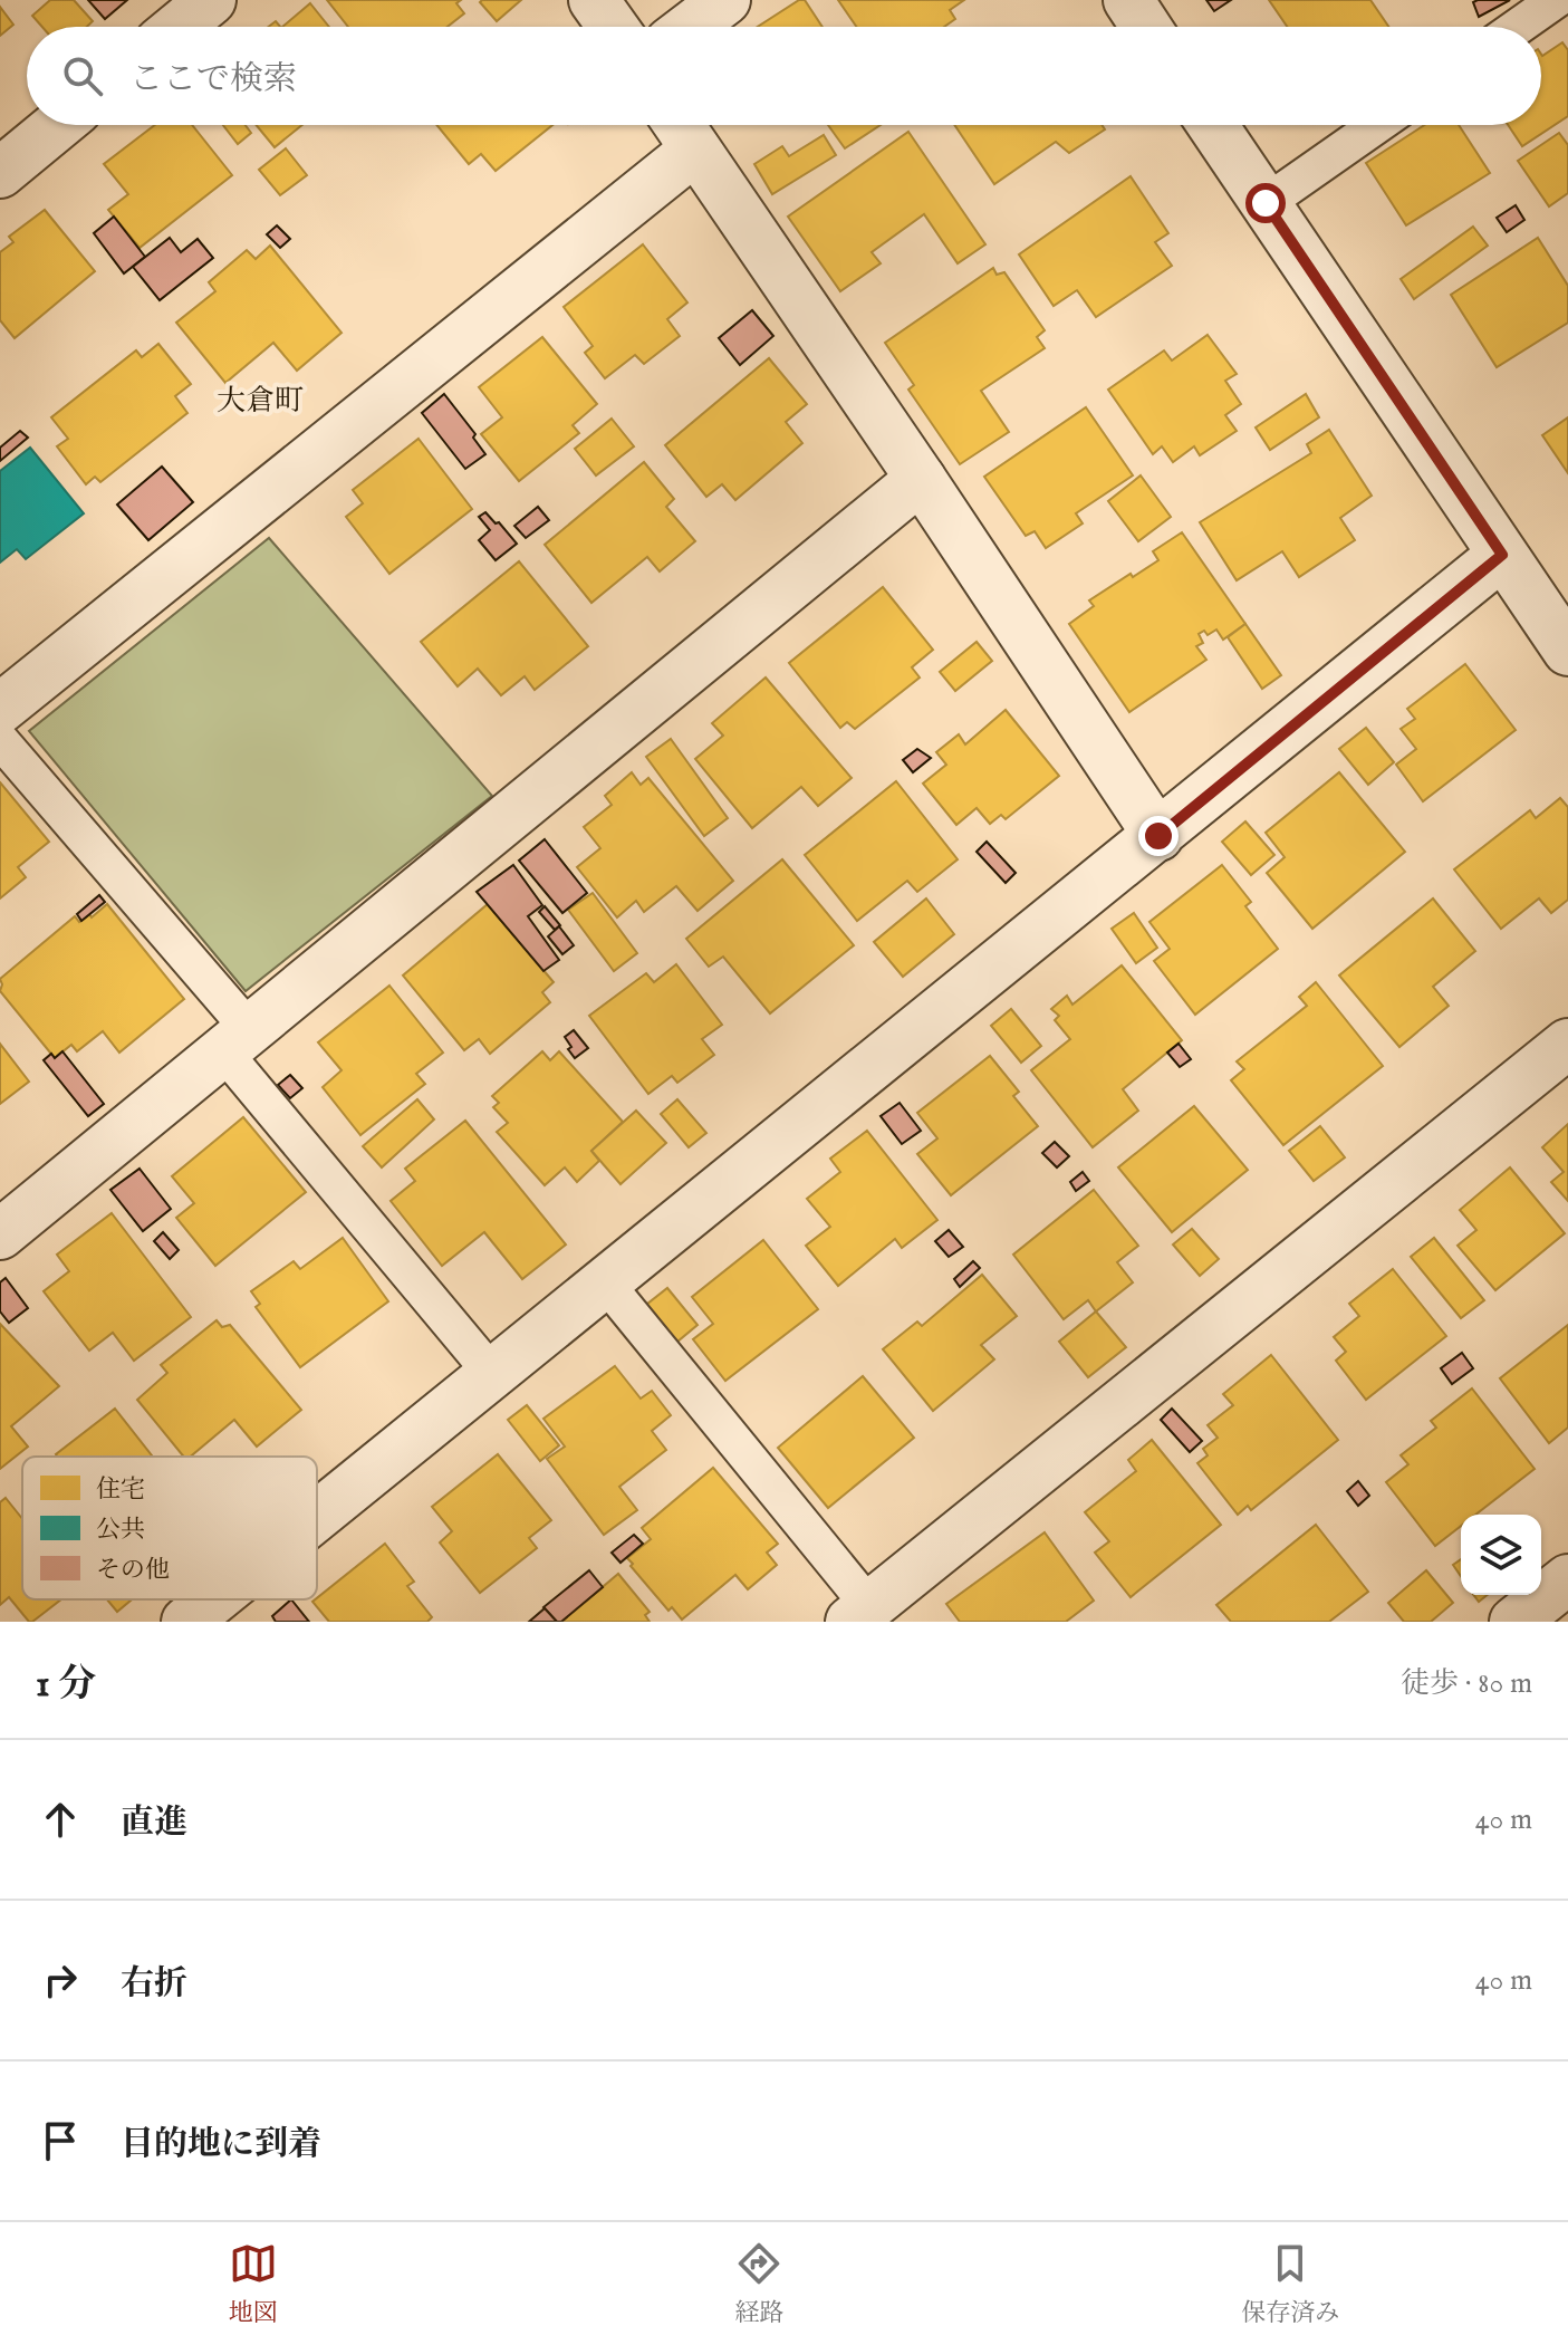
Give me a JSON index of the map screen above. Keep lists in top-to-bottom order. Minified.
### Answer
{"districts":["大倉町"],"legend":["住宅","公共","その他"],"page":{"search":"ここで検索","heading":["1 分","徒歩 · 80 m"],"list":[["直進","40 m"],["右折","40 m"],"目的地に到着"],"nav":["地図","経路","保存済み"]}}
